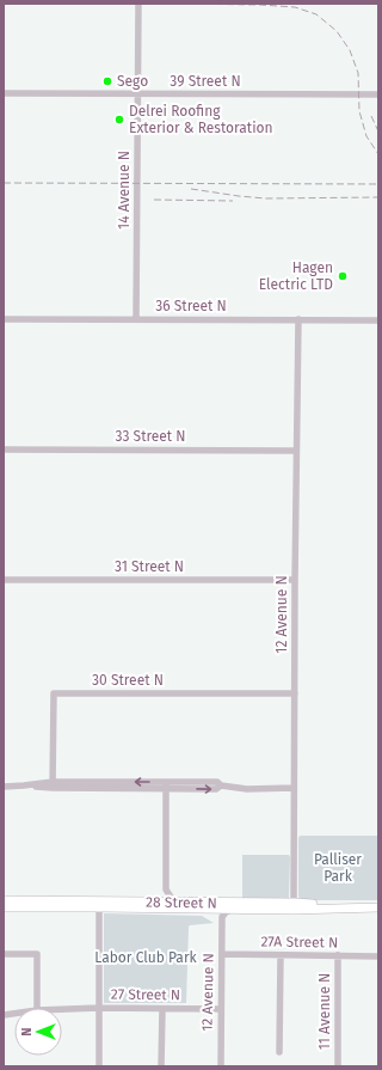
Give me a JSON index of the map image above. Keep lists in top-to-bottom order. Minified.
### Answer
{"streets":{"main road":["28 Street N"],"street":["39 Street N","14 Avenue N","36 Street N","33 Street N","31 Street N","12 Avenue N","30 Street N","27A Street N","27 Street N","11 Avenue N"]},"crossings":[["39 Street N","14 Avenue N"],["14 Avenue N","36 Street N"],["36 Street N","12 Avenue N"],["33 Street N","12 Avenue N"],["31 Street N","12 Avenue N"],["12 Avenue N","30 Street N"],["12 Avenue N","28 Street N"],["12 Avenue N","27A Street N"],["12 Avenue N","27 Street N"],["27A Street N","11 Avenue N"]],"parks":["Palliser Park","Labor Club Park"],"places":["Sego","Delrei Roofing Exterior & Restoration","Hagen Electric LTD"],"north":"left"}
